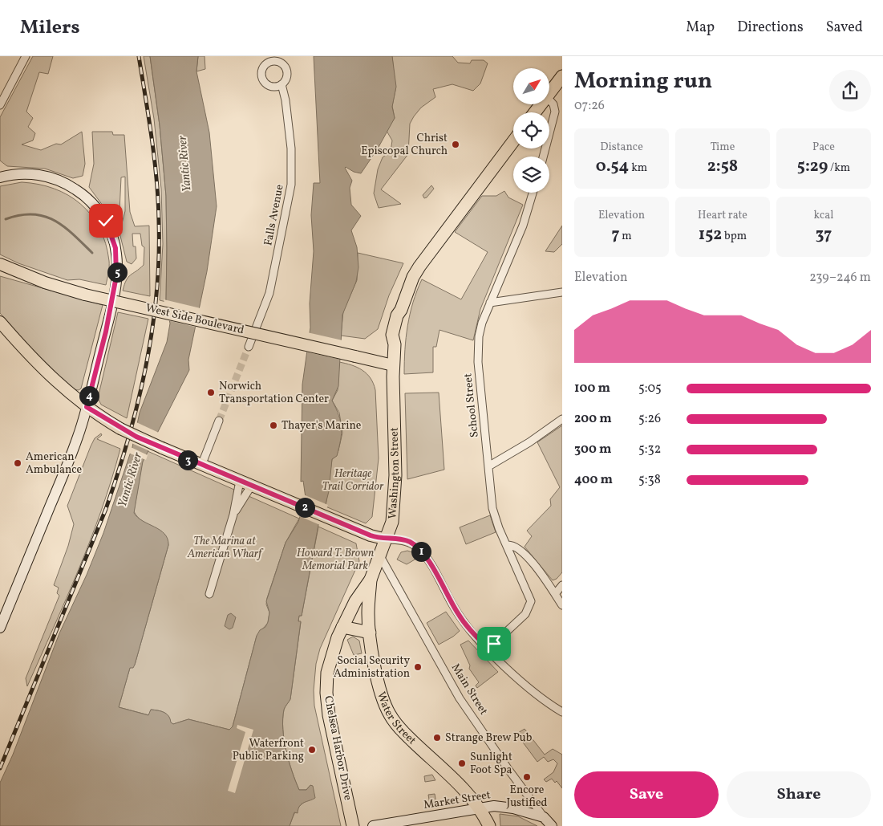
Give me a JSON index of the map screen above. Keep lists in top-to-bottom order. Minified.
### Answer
{"streets":{"highway":["Washington Street","Water Street","Chelsea Harbor Drive"],"main road":["West Side Boulevard","Main Street","Market Street"],"street":["Falls Avenue","School Street"]},"crossings":[["West Side Boulevard","Washington Street"],["Washington Street","Chelsea Harbor Drive"],["Main Street","Chelsea Harbor Drive"],["Main Street","Market Street"],["Water Street","Chelsea Harbor Drive"],["Water Street","Market Street"]],"water":["Yantic River"],"parks":["Heritage Trail Corridor","The Marina at American Wharf","Howard T. Brown Memorial Park"],"places":["Christ Episcopal Church","Norwich Transportation Center","Thayer's Marine","American Ambulance","Social Security Administration","Strange Brew Pub","Waterfront Public Parking","Sunlight Foot Spa","Encore Justified"],"north":"top right","page":{"header":"Milers","nav":["Map","Directions","Saved"],"heading":["Morning run","07:26"],"stats":[["Distance","0.54 km"],["Time","2:58"],["Pace","5:29 /km"],["Elevation","7 m"],["Heart rate","152 bpm"],["kcal","37"]],"chart":["Elevation","239–246 m"],"pins":["5","4","3","2","1"],"list":[{"name":"100 m","note":"5:05"},{"name":"200 m","note":"5:26"},{"name":"300 m","note":"5:32"},{"name":"400 m","note":"5:38"}],"buttons":["Save","Share"]}}
